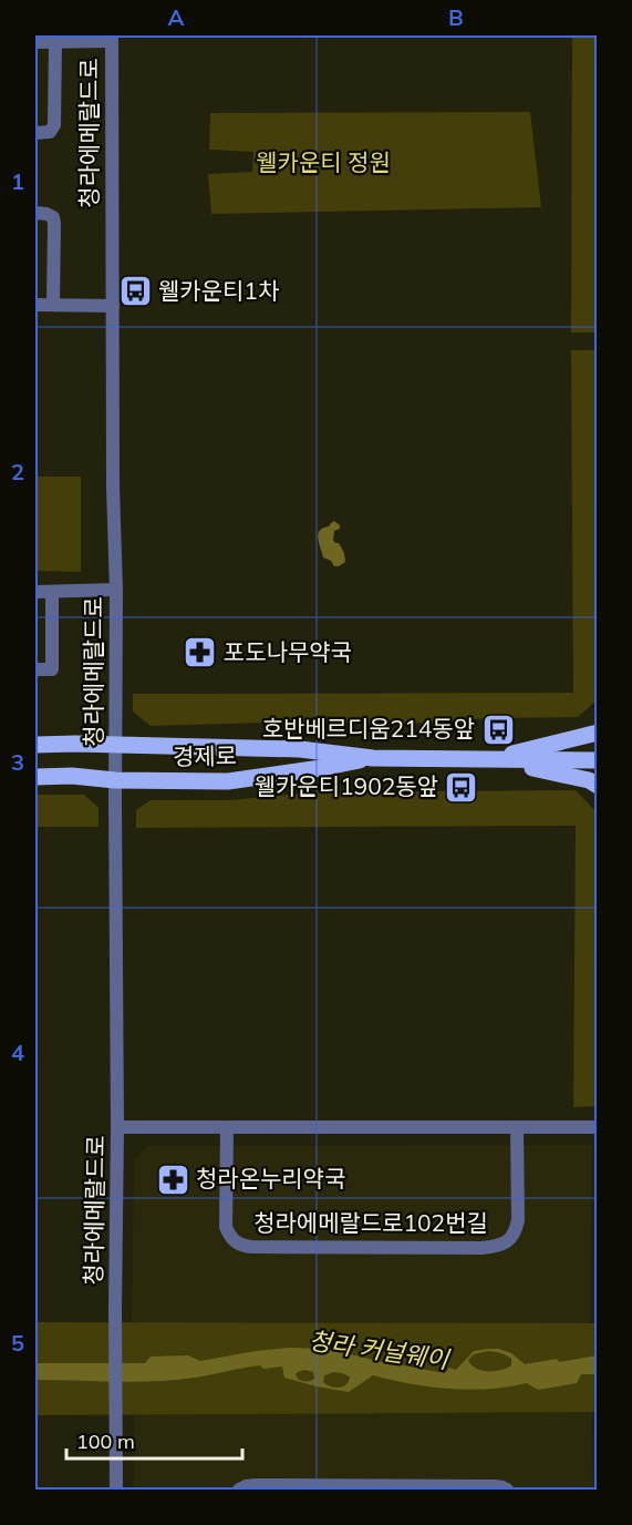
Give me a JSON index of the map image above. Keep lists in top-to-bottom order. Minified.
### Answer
{"streets":{"main road":["경제로"],"street":["청라에메랄드로","청라에메랄드로102번길"]},"crossings":[["청라에메랄드로","경제로"]],"water":["청라 커널웨이"],"parks":["웰카운티 정원"],"places":{"bus stop":["웰카운티1차","호반베르디움214동앞","웰카운티1902동앞"],"pharmacy":["포도나무약국","청라온누리약국"]},"scale_bar":"100 m","grid":{"columns":["A","B"],"rows":["1","2","3","4","5"]}}
